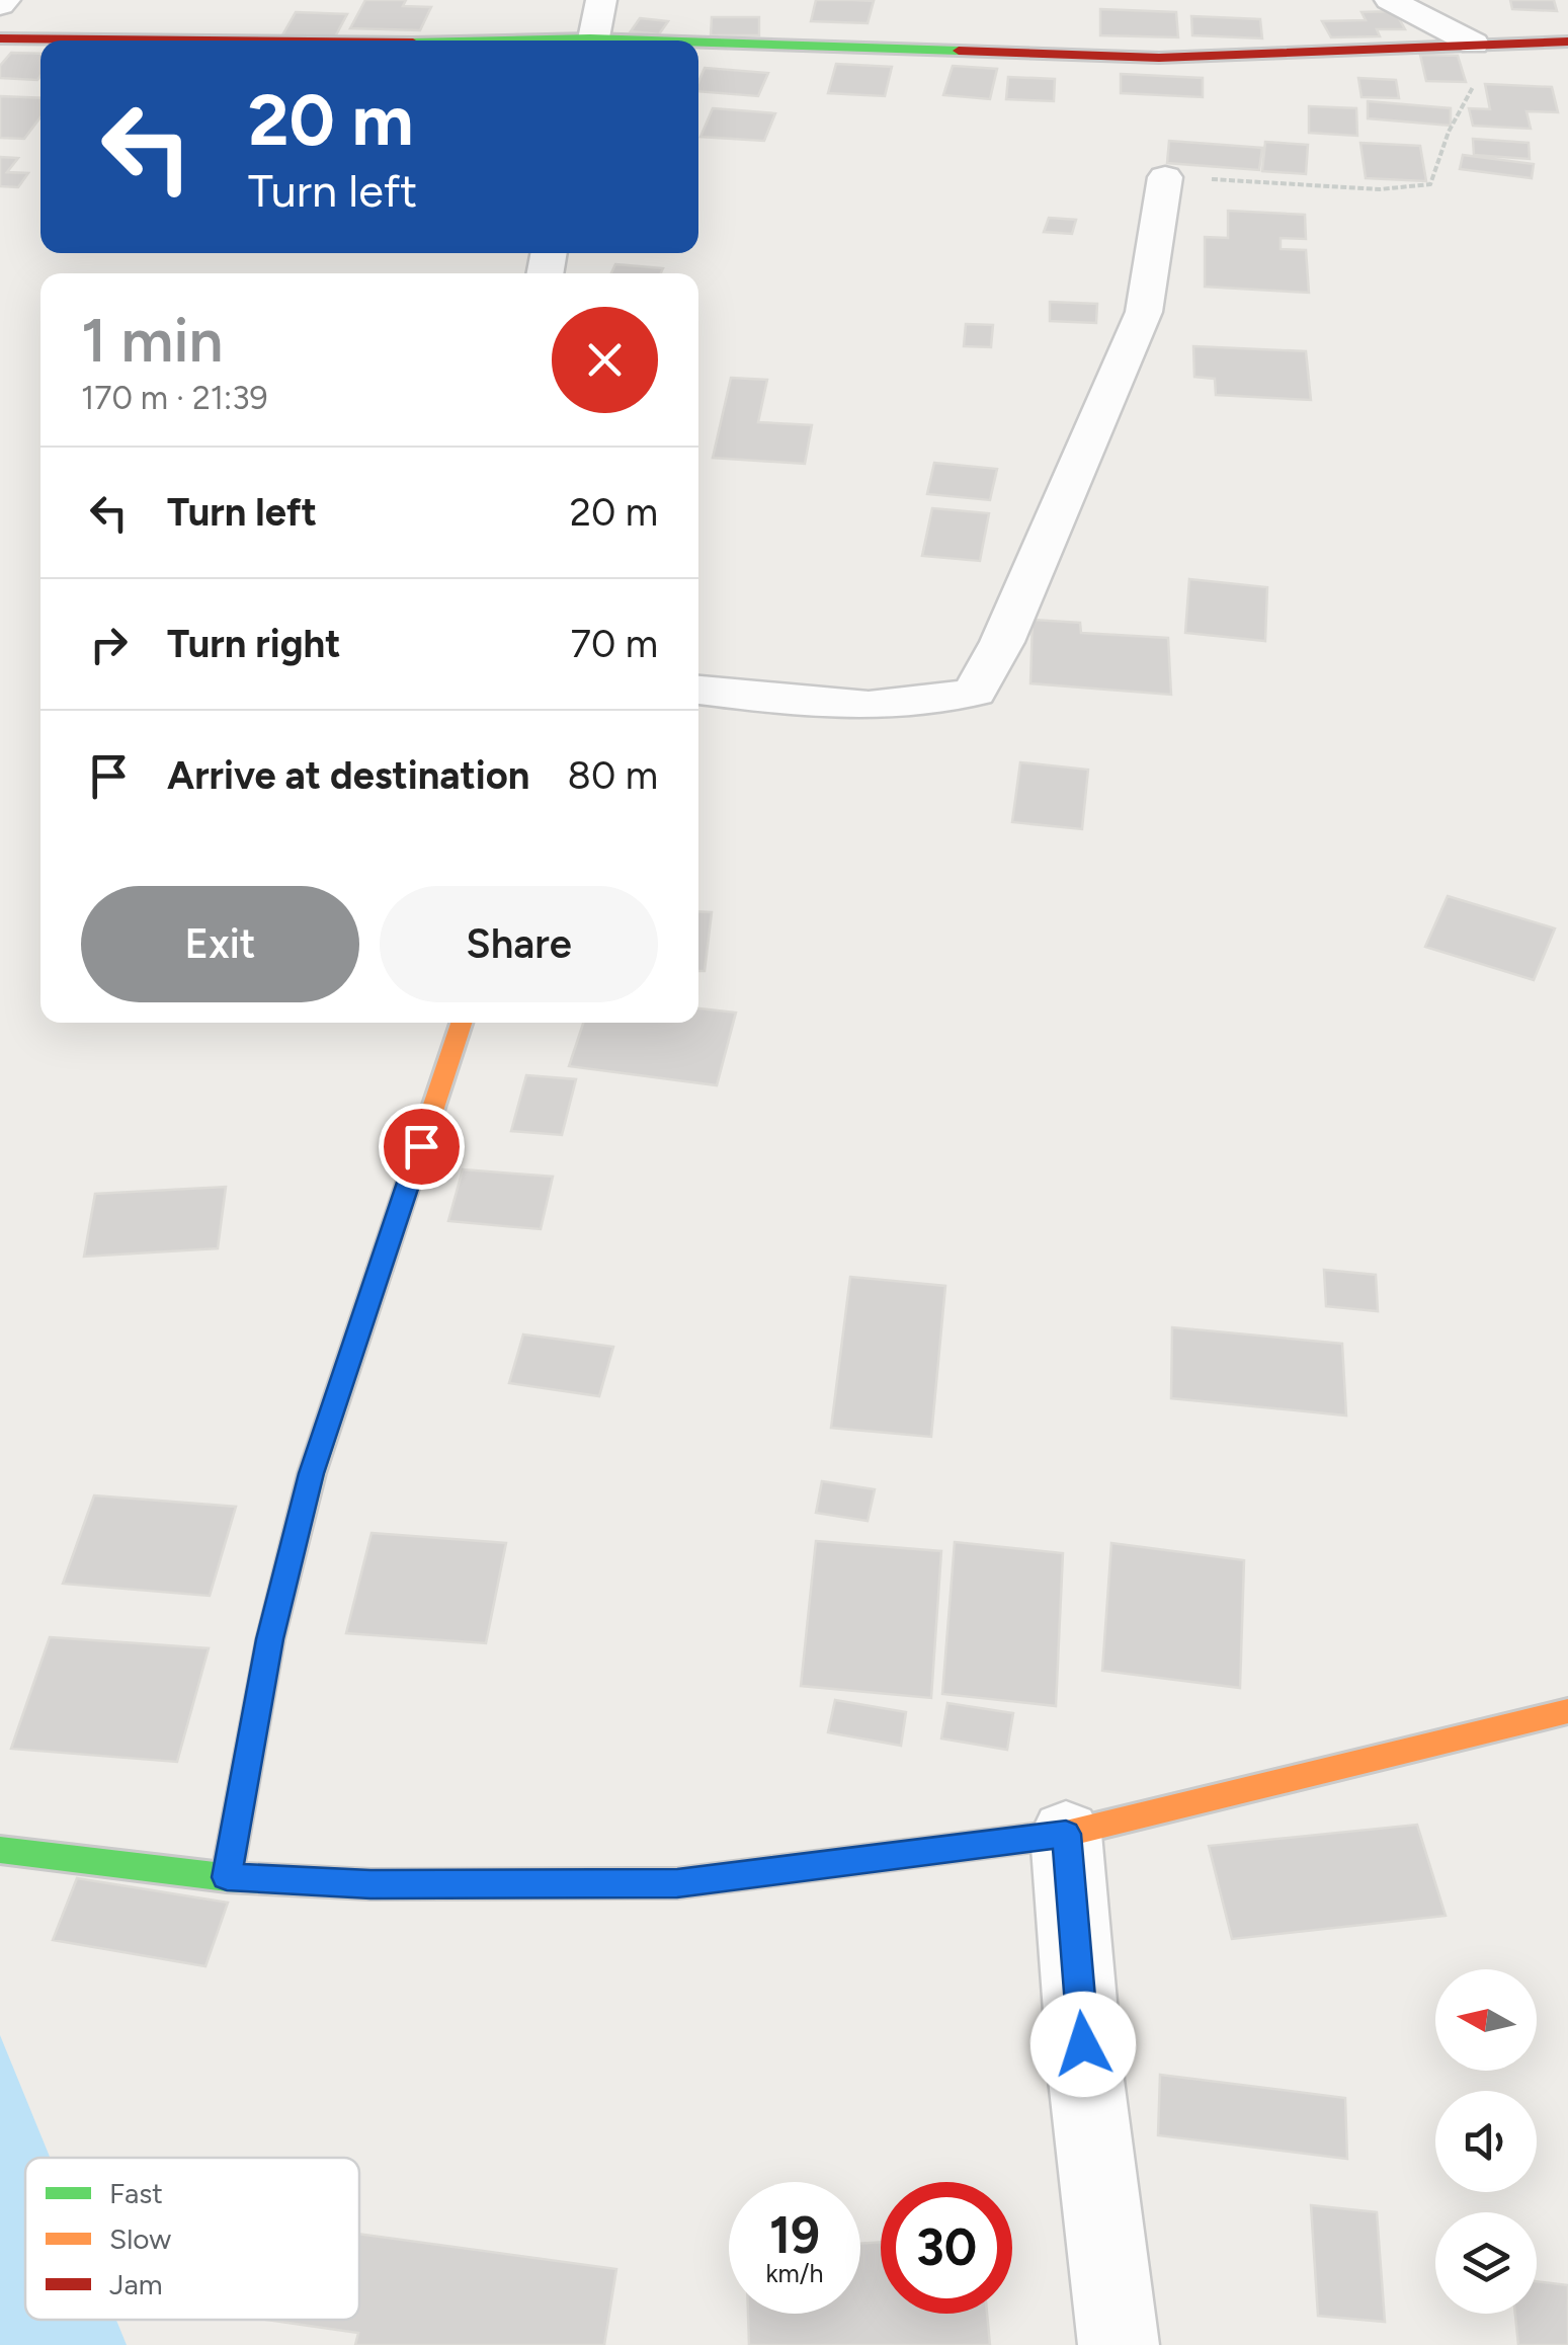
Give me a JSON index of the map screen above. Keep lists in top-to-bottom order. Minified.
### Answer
{"legend":["Fast","Slow","Jam"],"north":"left","page":{"turn":["20 m","Turn left"],"heading":["1 min","170 m · 21:39"],"list":[{"name":"Turn left","value":"20 m"},{"name":"Turn right","value":"70 m"},{"name":"Arrive at destination","value":"80 m"}],"buttons":["Exit","Share"],"speed":"19 km/h","limit":"30"}}
